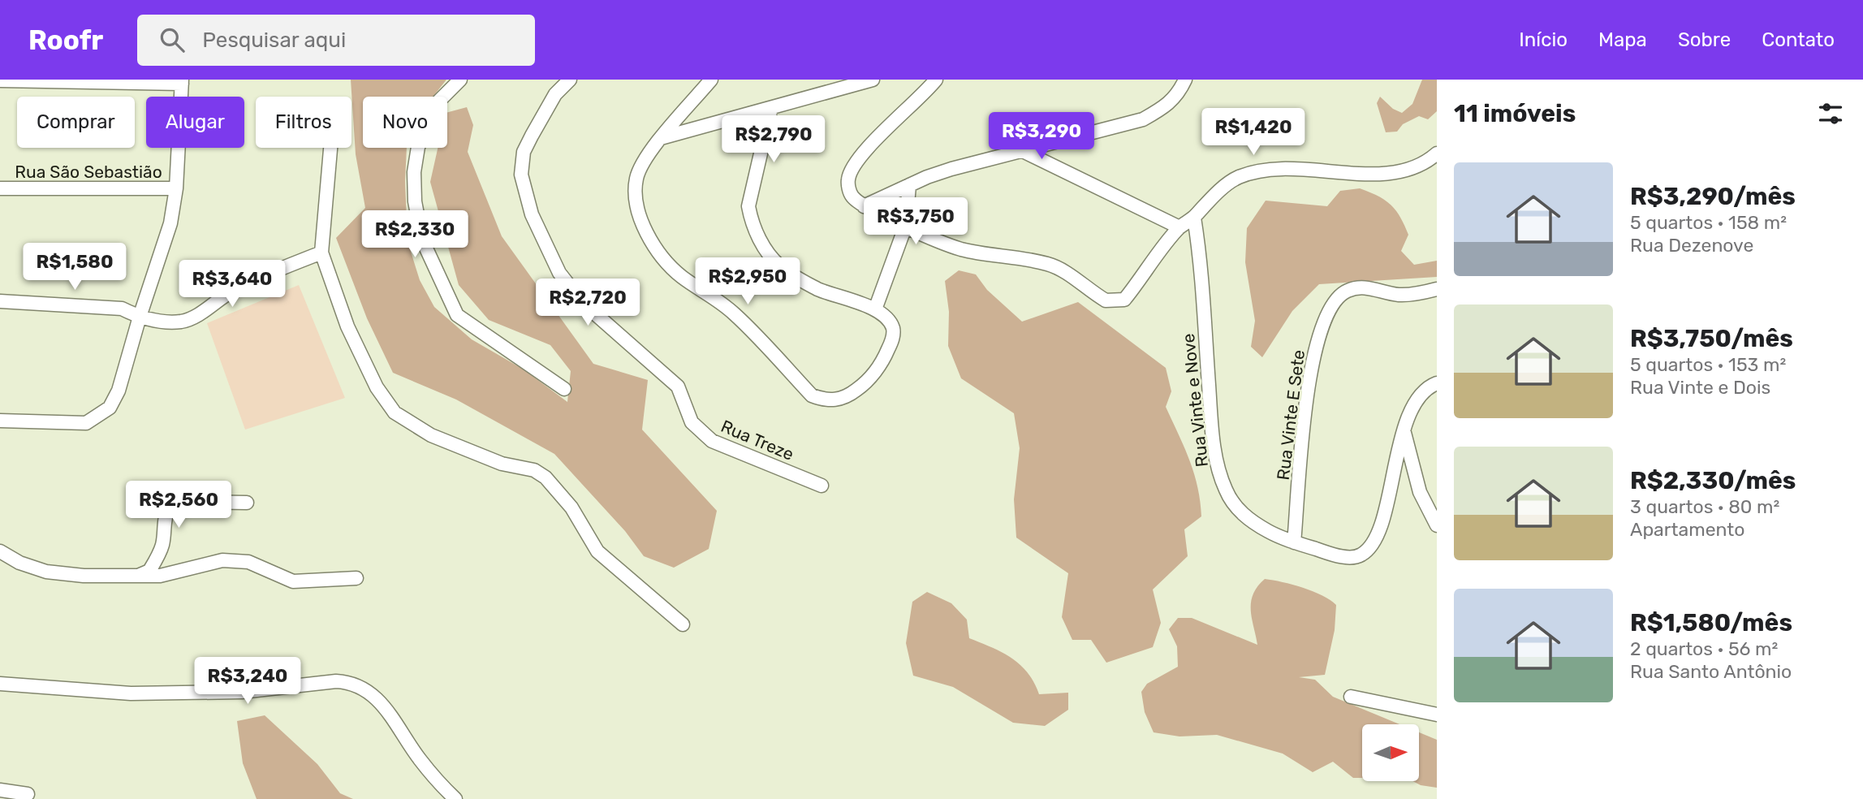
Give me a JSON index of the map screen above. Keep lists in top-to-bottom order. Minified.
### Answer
{"streets":{"street":["Rua São Sebastião","Rua Vinte e Nove","Rua Vinte E Sete","Rua Treze"]},"crossings":[["Rua Vinte e Nove","Rua Vinte E Sete"]],"north":"right","page":{"header":"Roofr","search":"Pesquisar aqui","nav":["Início","Mapa","Sobre","Contato"],"heading":"11 imóveis","chip":["Comprar","Alugar","Filtros","Novo"],"price":["R$1,420","R$3,290","R$2,790","R$3,750","R$2,330","R$1,580","R$2,950","R$3,640","R$2,720","R$2,560","R$3,240"],"list":[{"name":"R$3,290/mês","note":"5 quartos · 158 m² · Rua Dezenove"},{"name":"R$3,750/mês","note":"5 quartos · 153 m² · Rua Vinte e Dois"},{"name":"R$2,330/mês","note":"3 quartos · 80 m² · Apartamento"},{"name":"R$1,580/mês","note":"2 quartos · 56 m² · Rua Santo Antônio"}]}}
